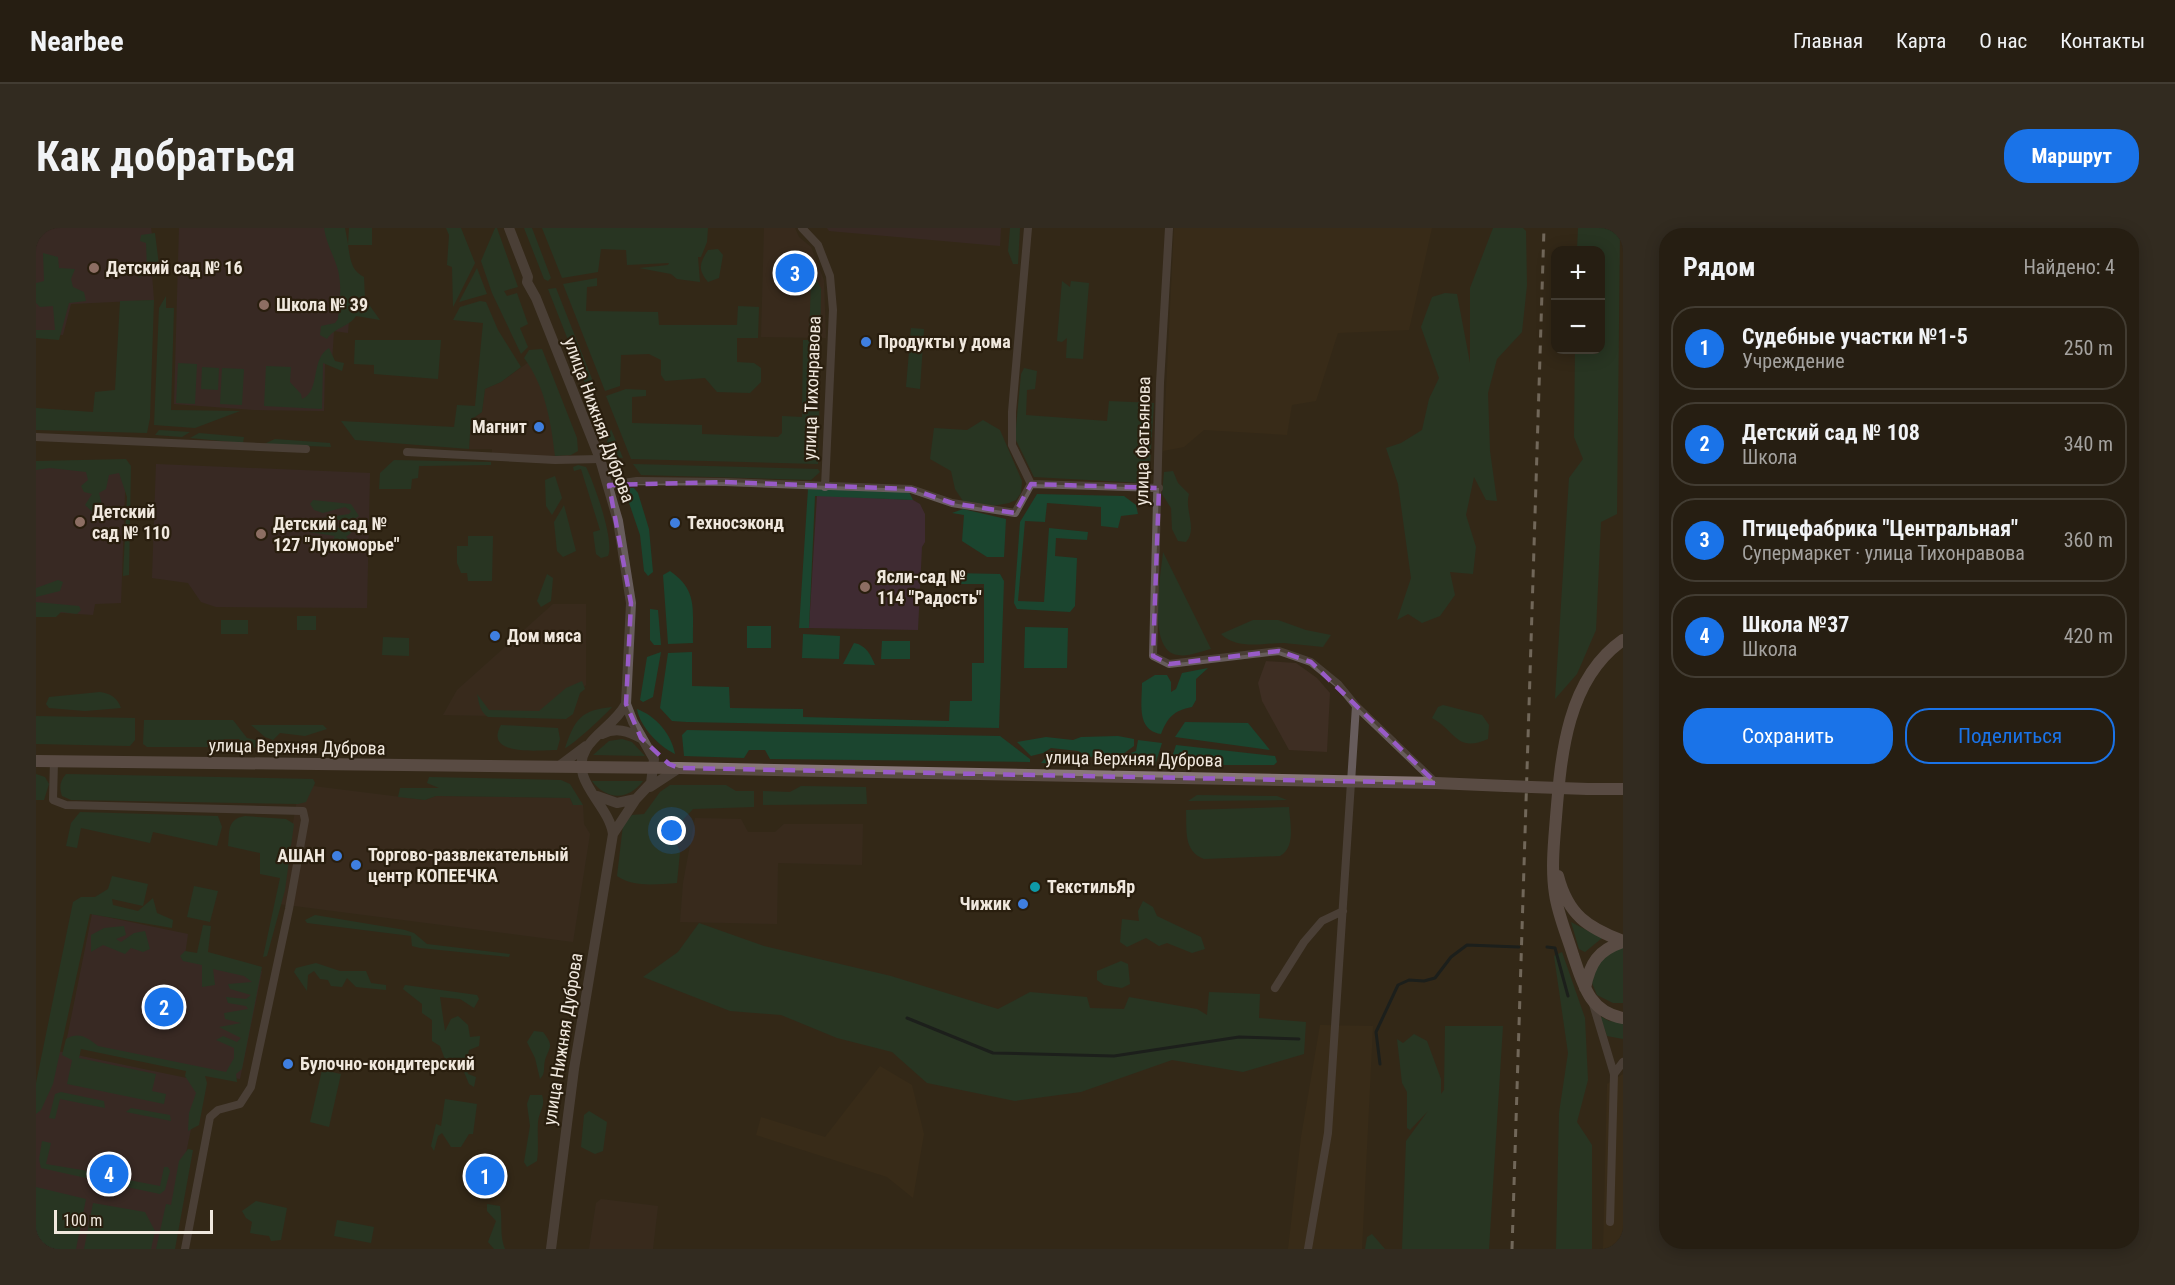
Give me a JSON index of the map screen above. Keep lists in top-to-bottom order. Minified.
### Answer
{"streets":{"main road":["улица Верхняя Дуброва"],"street":["улица Тихонравова","улица Нижняя Дуброва","улица Фатьянова"]},"crossings":[["улица Нижняя Дуброва","улица Верхняя Дуброва"]],"places":["Детский сад № 16","Школа № 39","Продукты у дома","Магнит","Детский сад № 110","Техносэконд","Детский сад № 127 \"Лукоморье\"","Ясли-сад № 114 \"Радость\"","Дом мяса","АШАН","Торгово-развлекательный центр КОПЕЕЧКА","ТекстильЯр","Чижик","Булочно-кондитерский"],"scale_bar":"100 m","page":{"header":"Nearbee","nav":["Главная","Карта","О нас","Контакты"],"buttons":["Маршрут",["Сохранить","Поделиться"]],"title":"Как добраться","heading":["Рядом","Найдено: 4"],"map_buttons":["+","−"],"pins":["3","2","4","1"],"list":[{"mark":"1","name":"Судебные участки №1-5","note":"Учреждение","value":"250 m"},{"mark":"2","name":"Детский сад № 108","note":"Школа","value":"340 m"},{"mark":"3","name":"Птицефабрика \"Центральная\"","note":"Супермаркет · улица Тихонравова","value":"360 m"},{"mark":"4","name":"Школа №37","note":"Школа","value":"420 m"}],"scale":"100 m"}}
